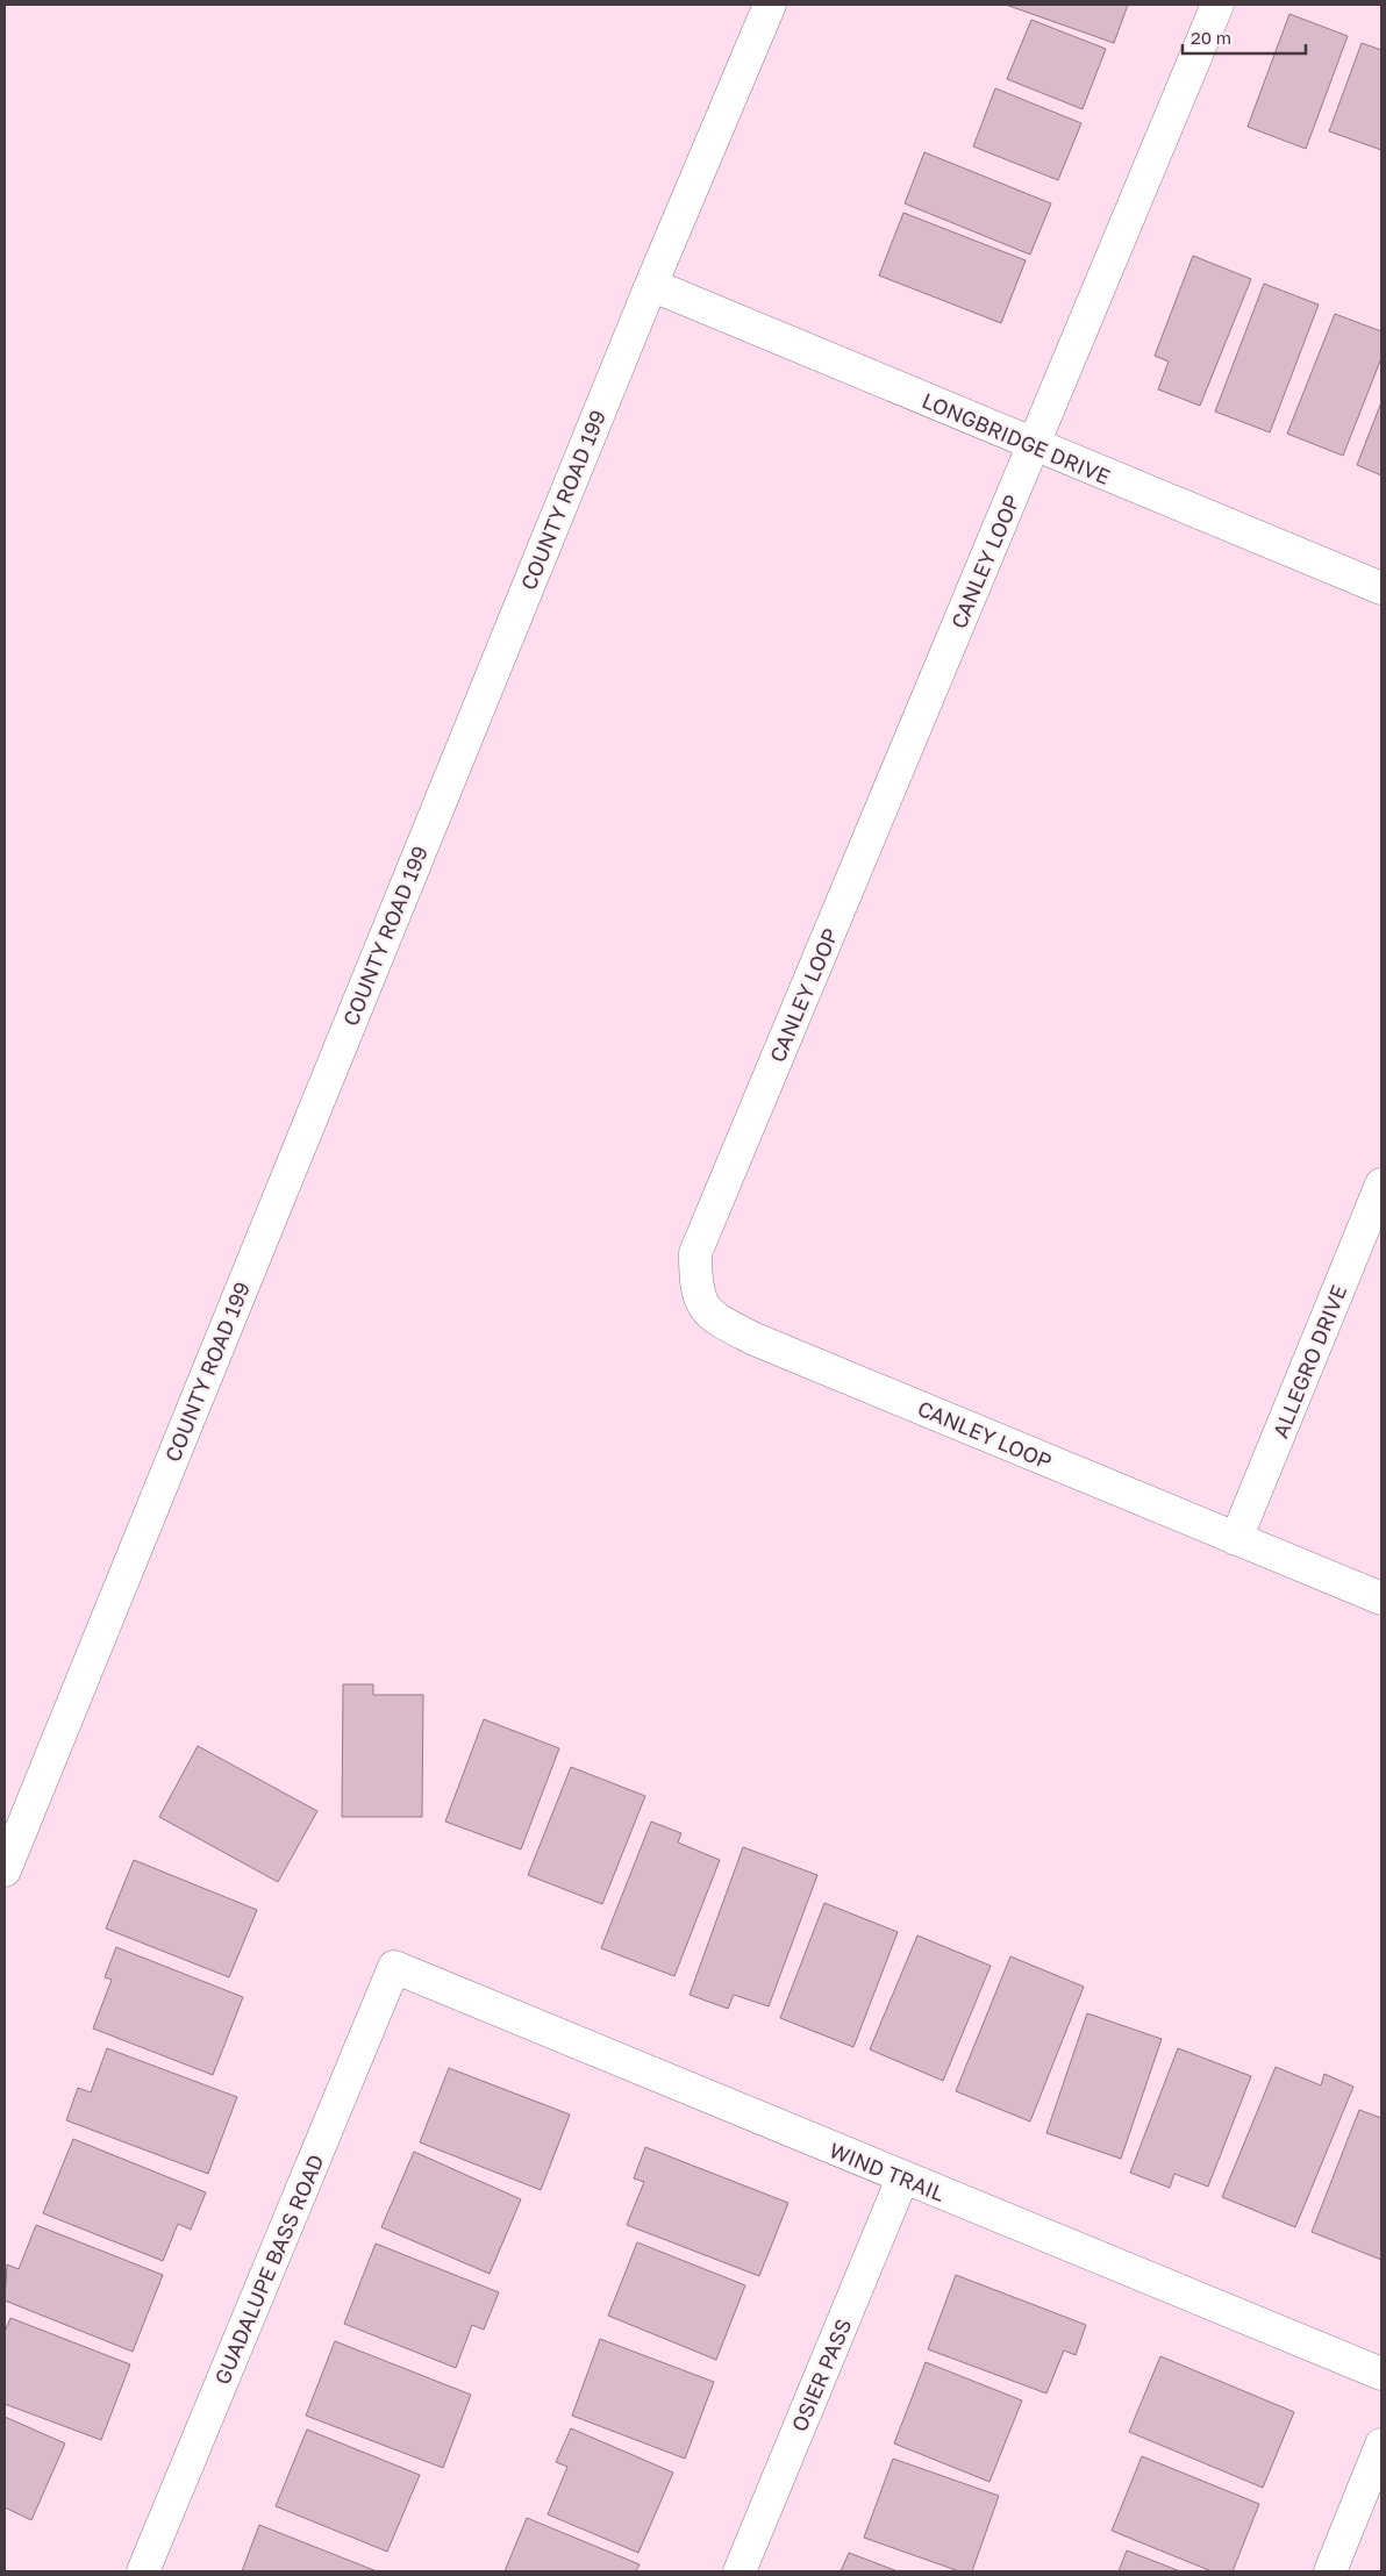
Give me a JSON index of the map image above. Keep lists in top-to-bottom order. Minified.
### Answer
{"streets":{"street":["LONGBRIDGE DRIVE","COUNTY ROAD 199","CANLEY LOOP","ALLEGRO DRIVE","WIND TRAIL","GUADALUPE BASS ROAD","OSIER PASS"]},"crossings":[["LONGBRIDGE DRIVE","COUNTY ROAD 199"],["LONGBRIDGE DRIVE","CANLEY LOOP"],["CANLEY LOOP","ALLEGRO DRIVE"],["WIND TRAIL","GUADALUPE BASS ROAD"],["WIND TRAIL","OSIER PASS"]],"scale_bar":"20 m"}
